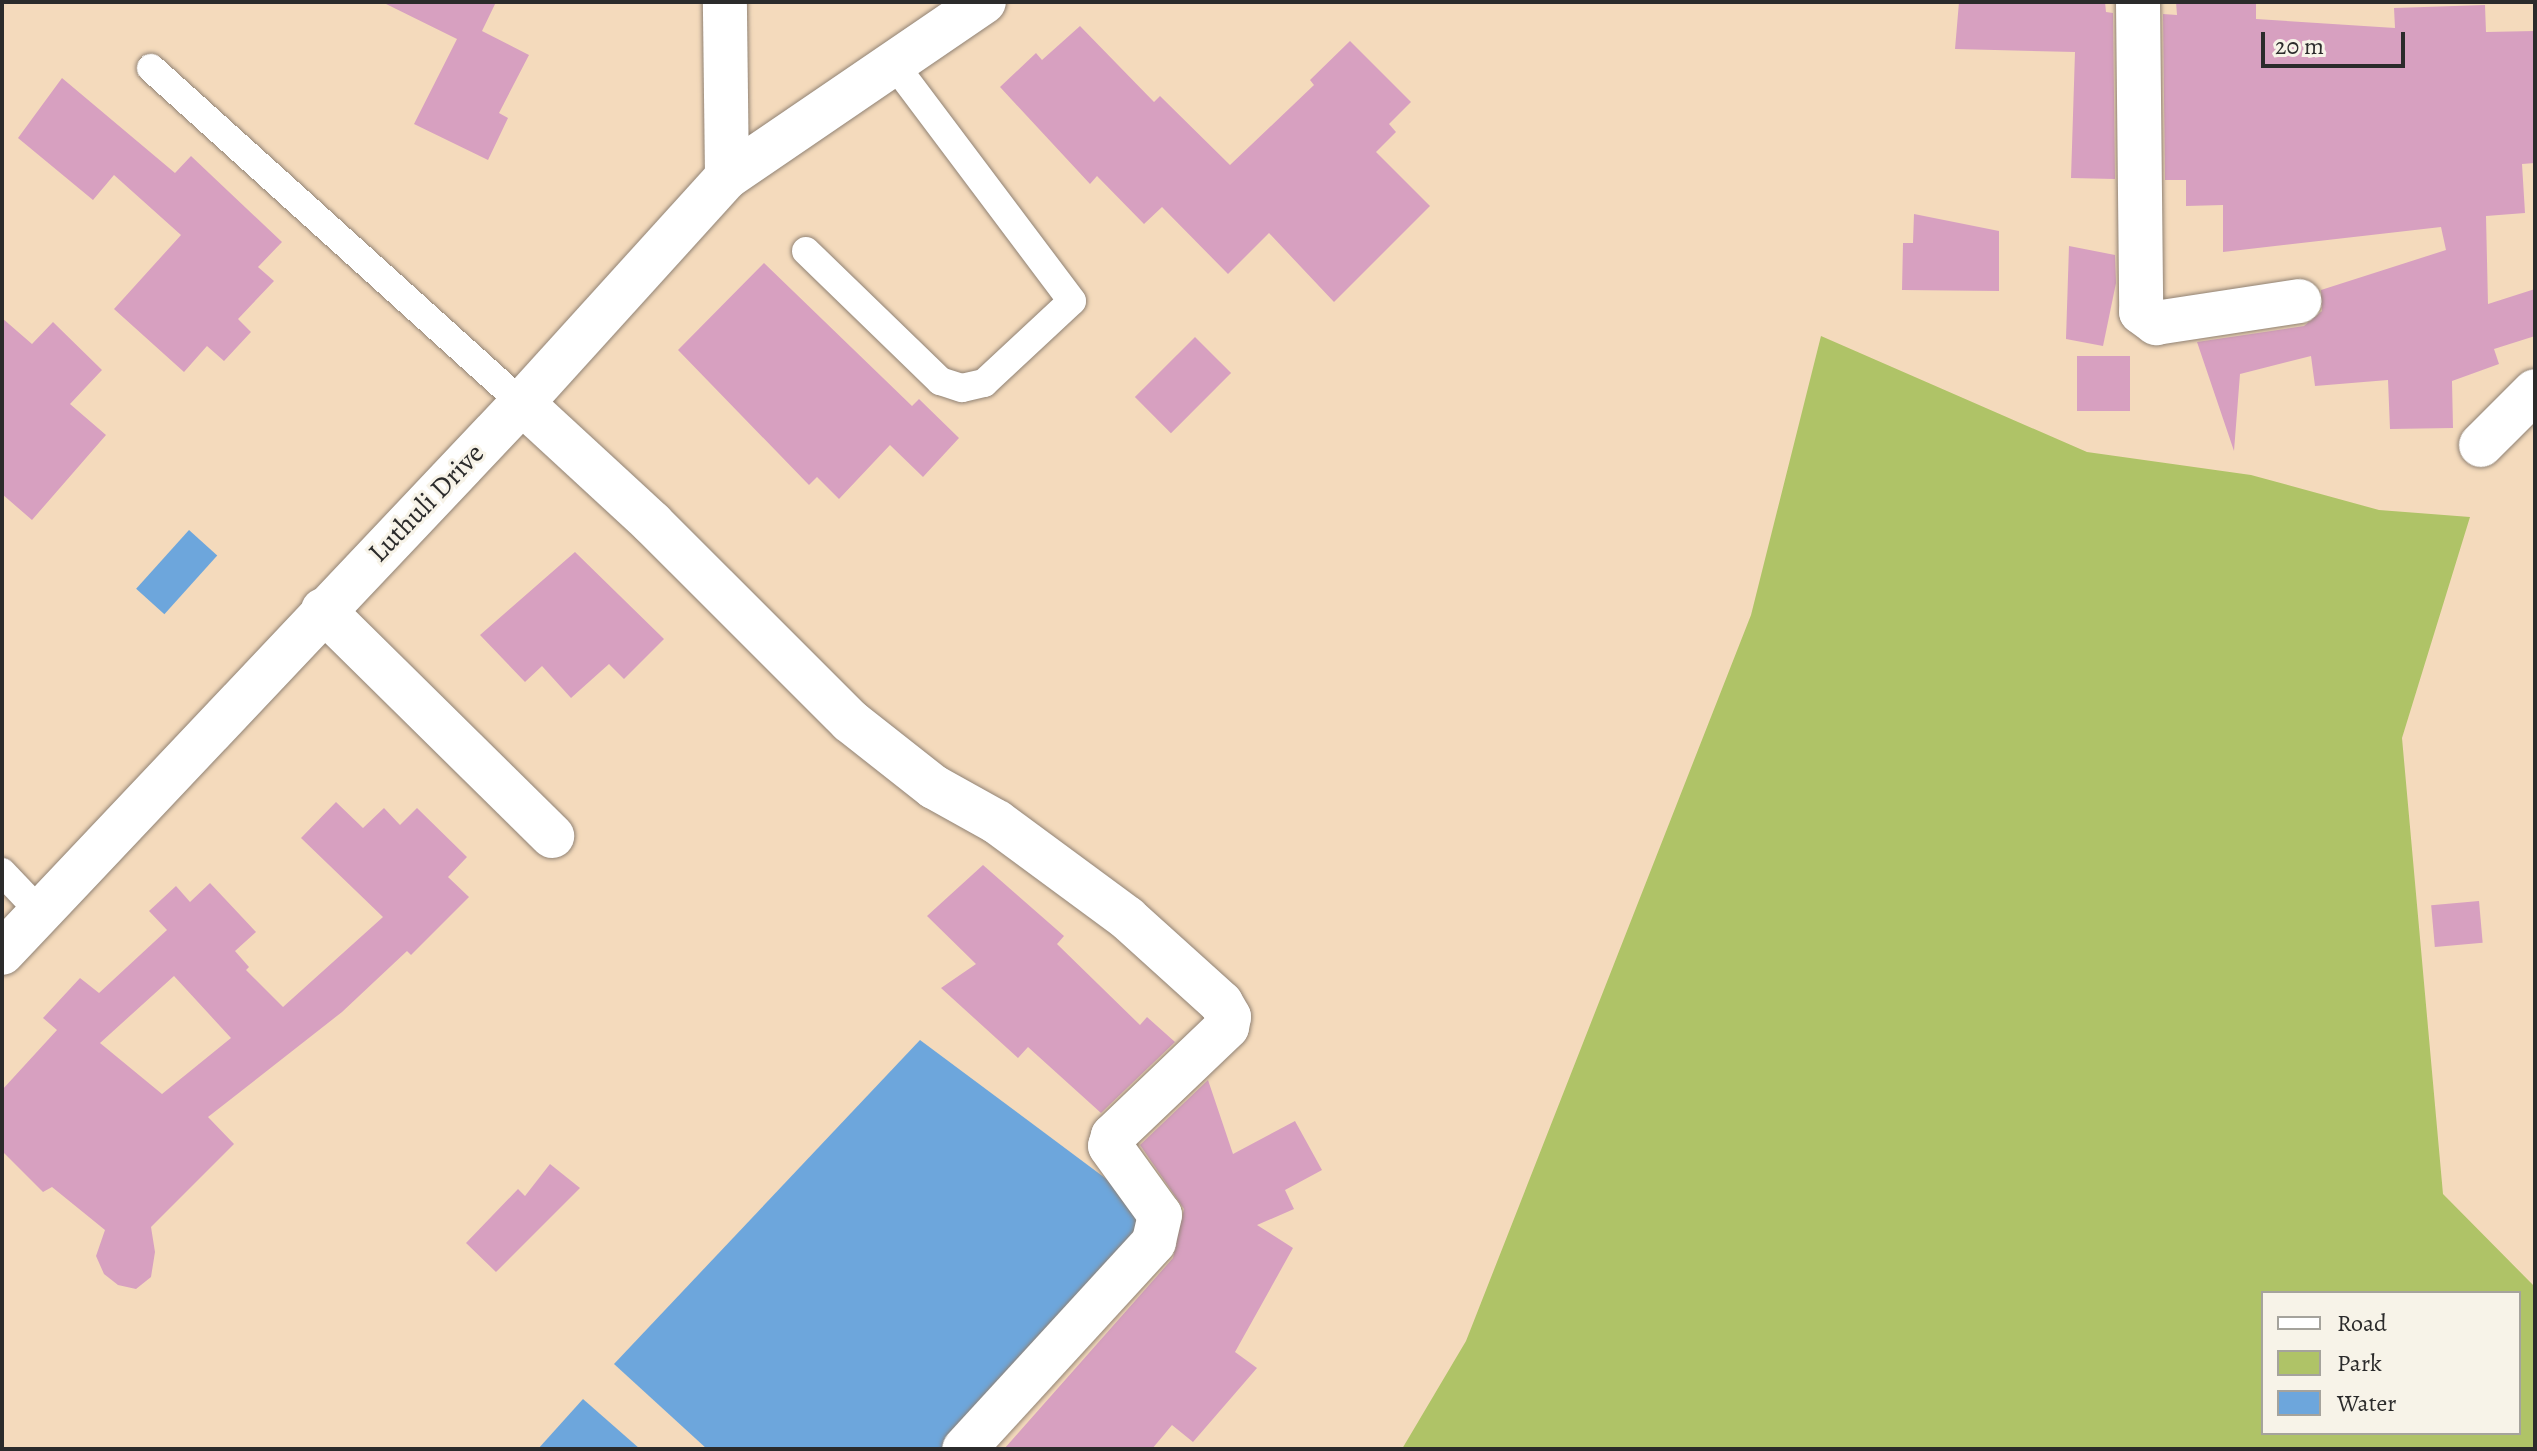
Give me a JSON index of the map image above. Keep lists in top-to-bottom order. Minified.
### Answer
{"streets":{"street":["Luthuli Drive"]},"legend":["Road","Park","Water"],"scale_bar":"20 m"}
